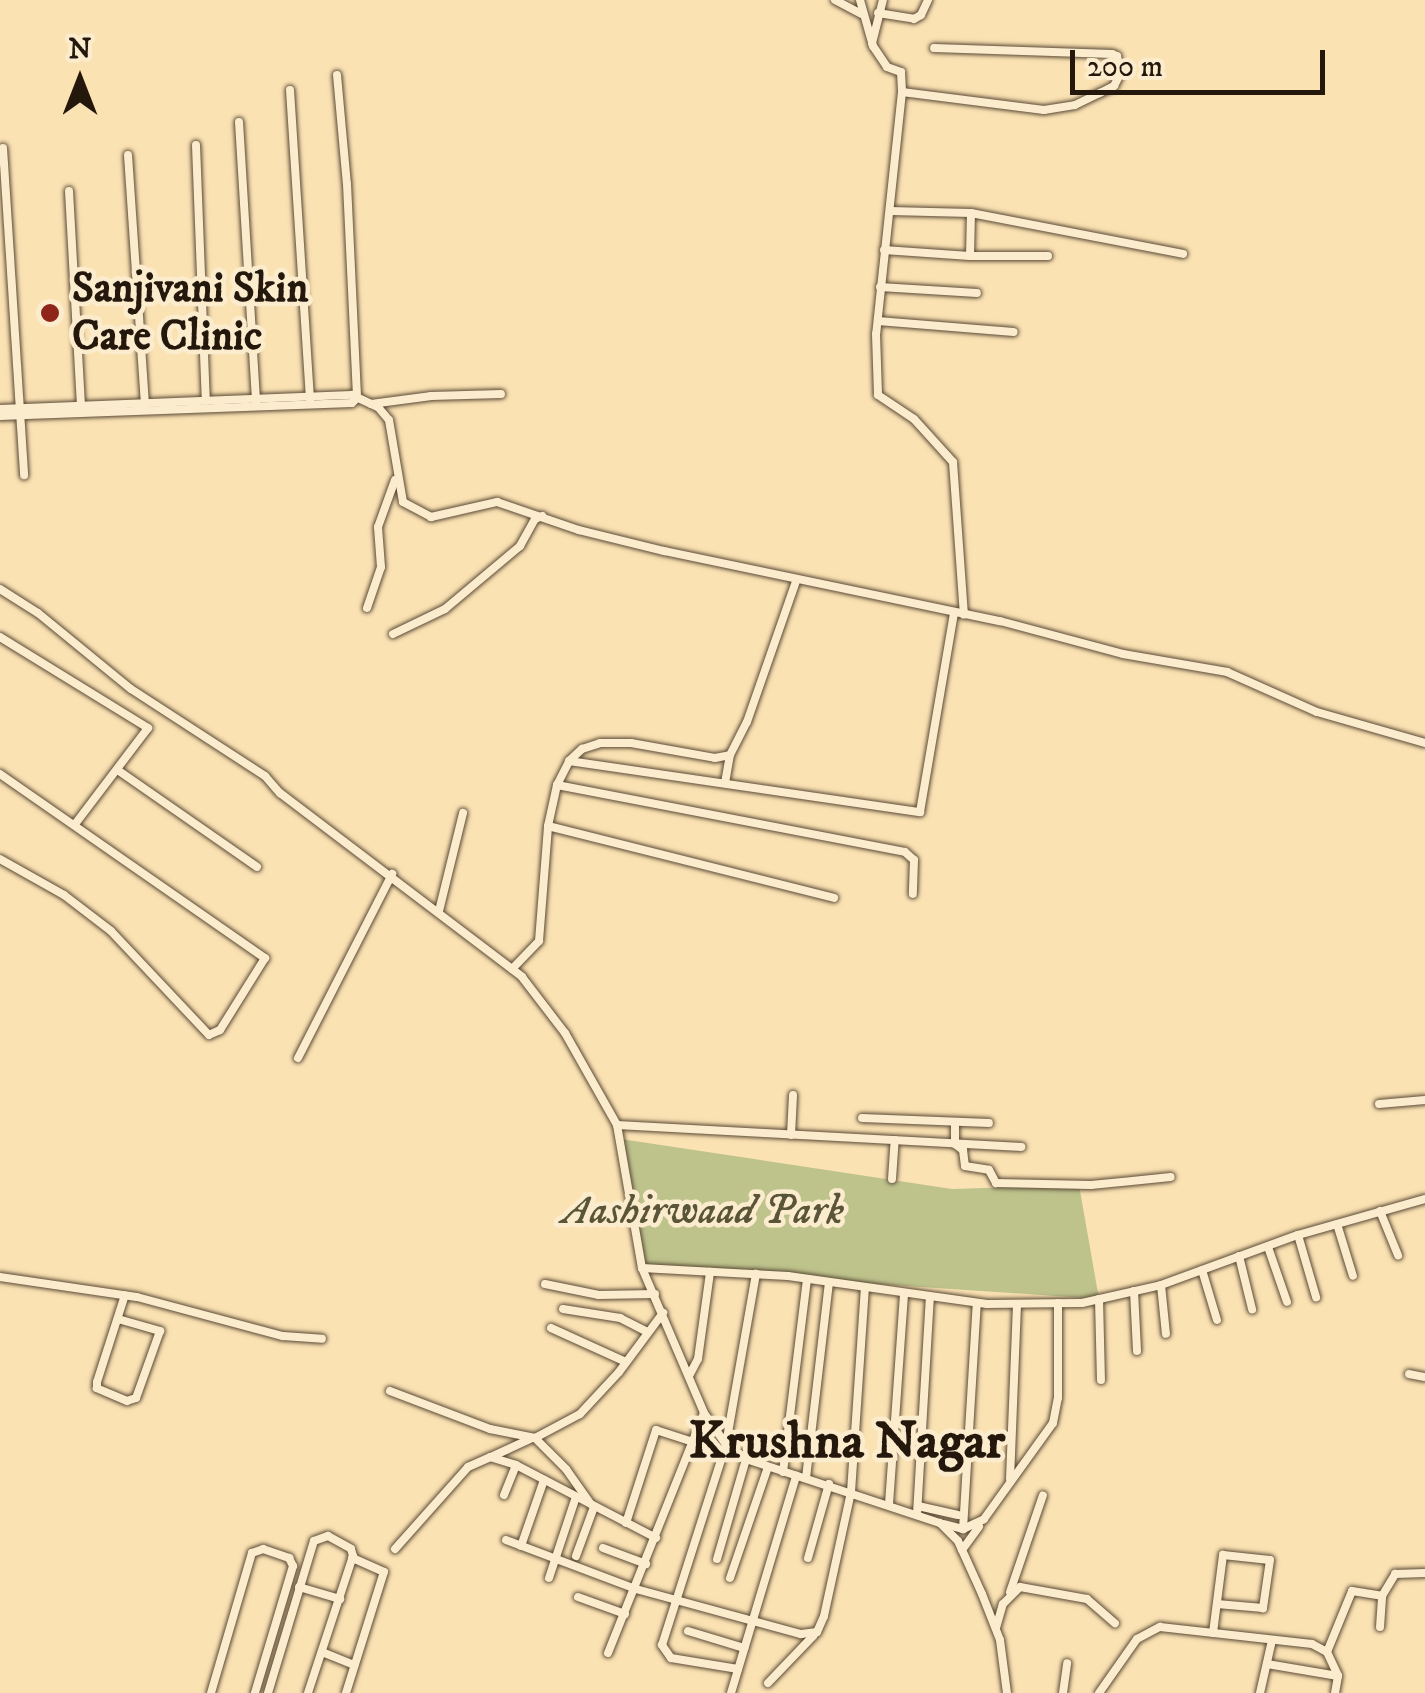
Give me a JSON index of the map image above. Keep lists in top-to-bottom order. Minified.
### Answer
{"districts":["Krushna Nagar"],"parks":["Aashirwaad Park"],"places":["Sanjivani Skin Care Clinic"],"scale_bar":"200 m","north":"top"}
